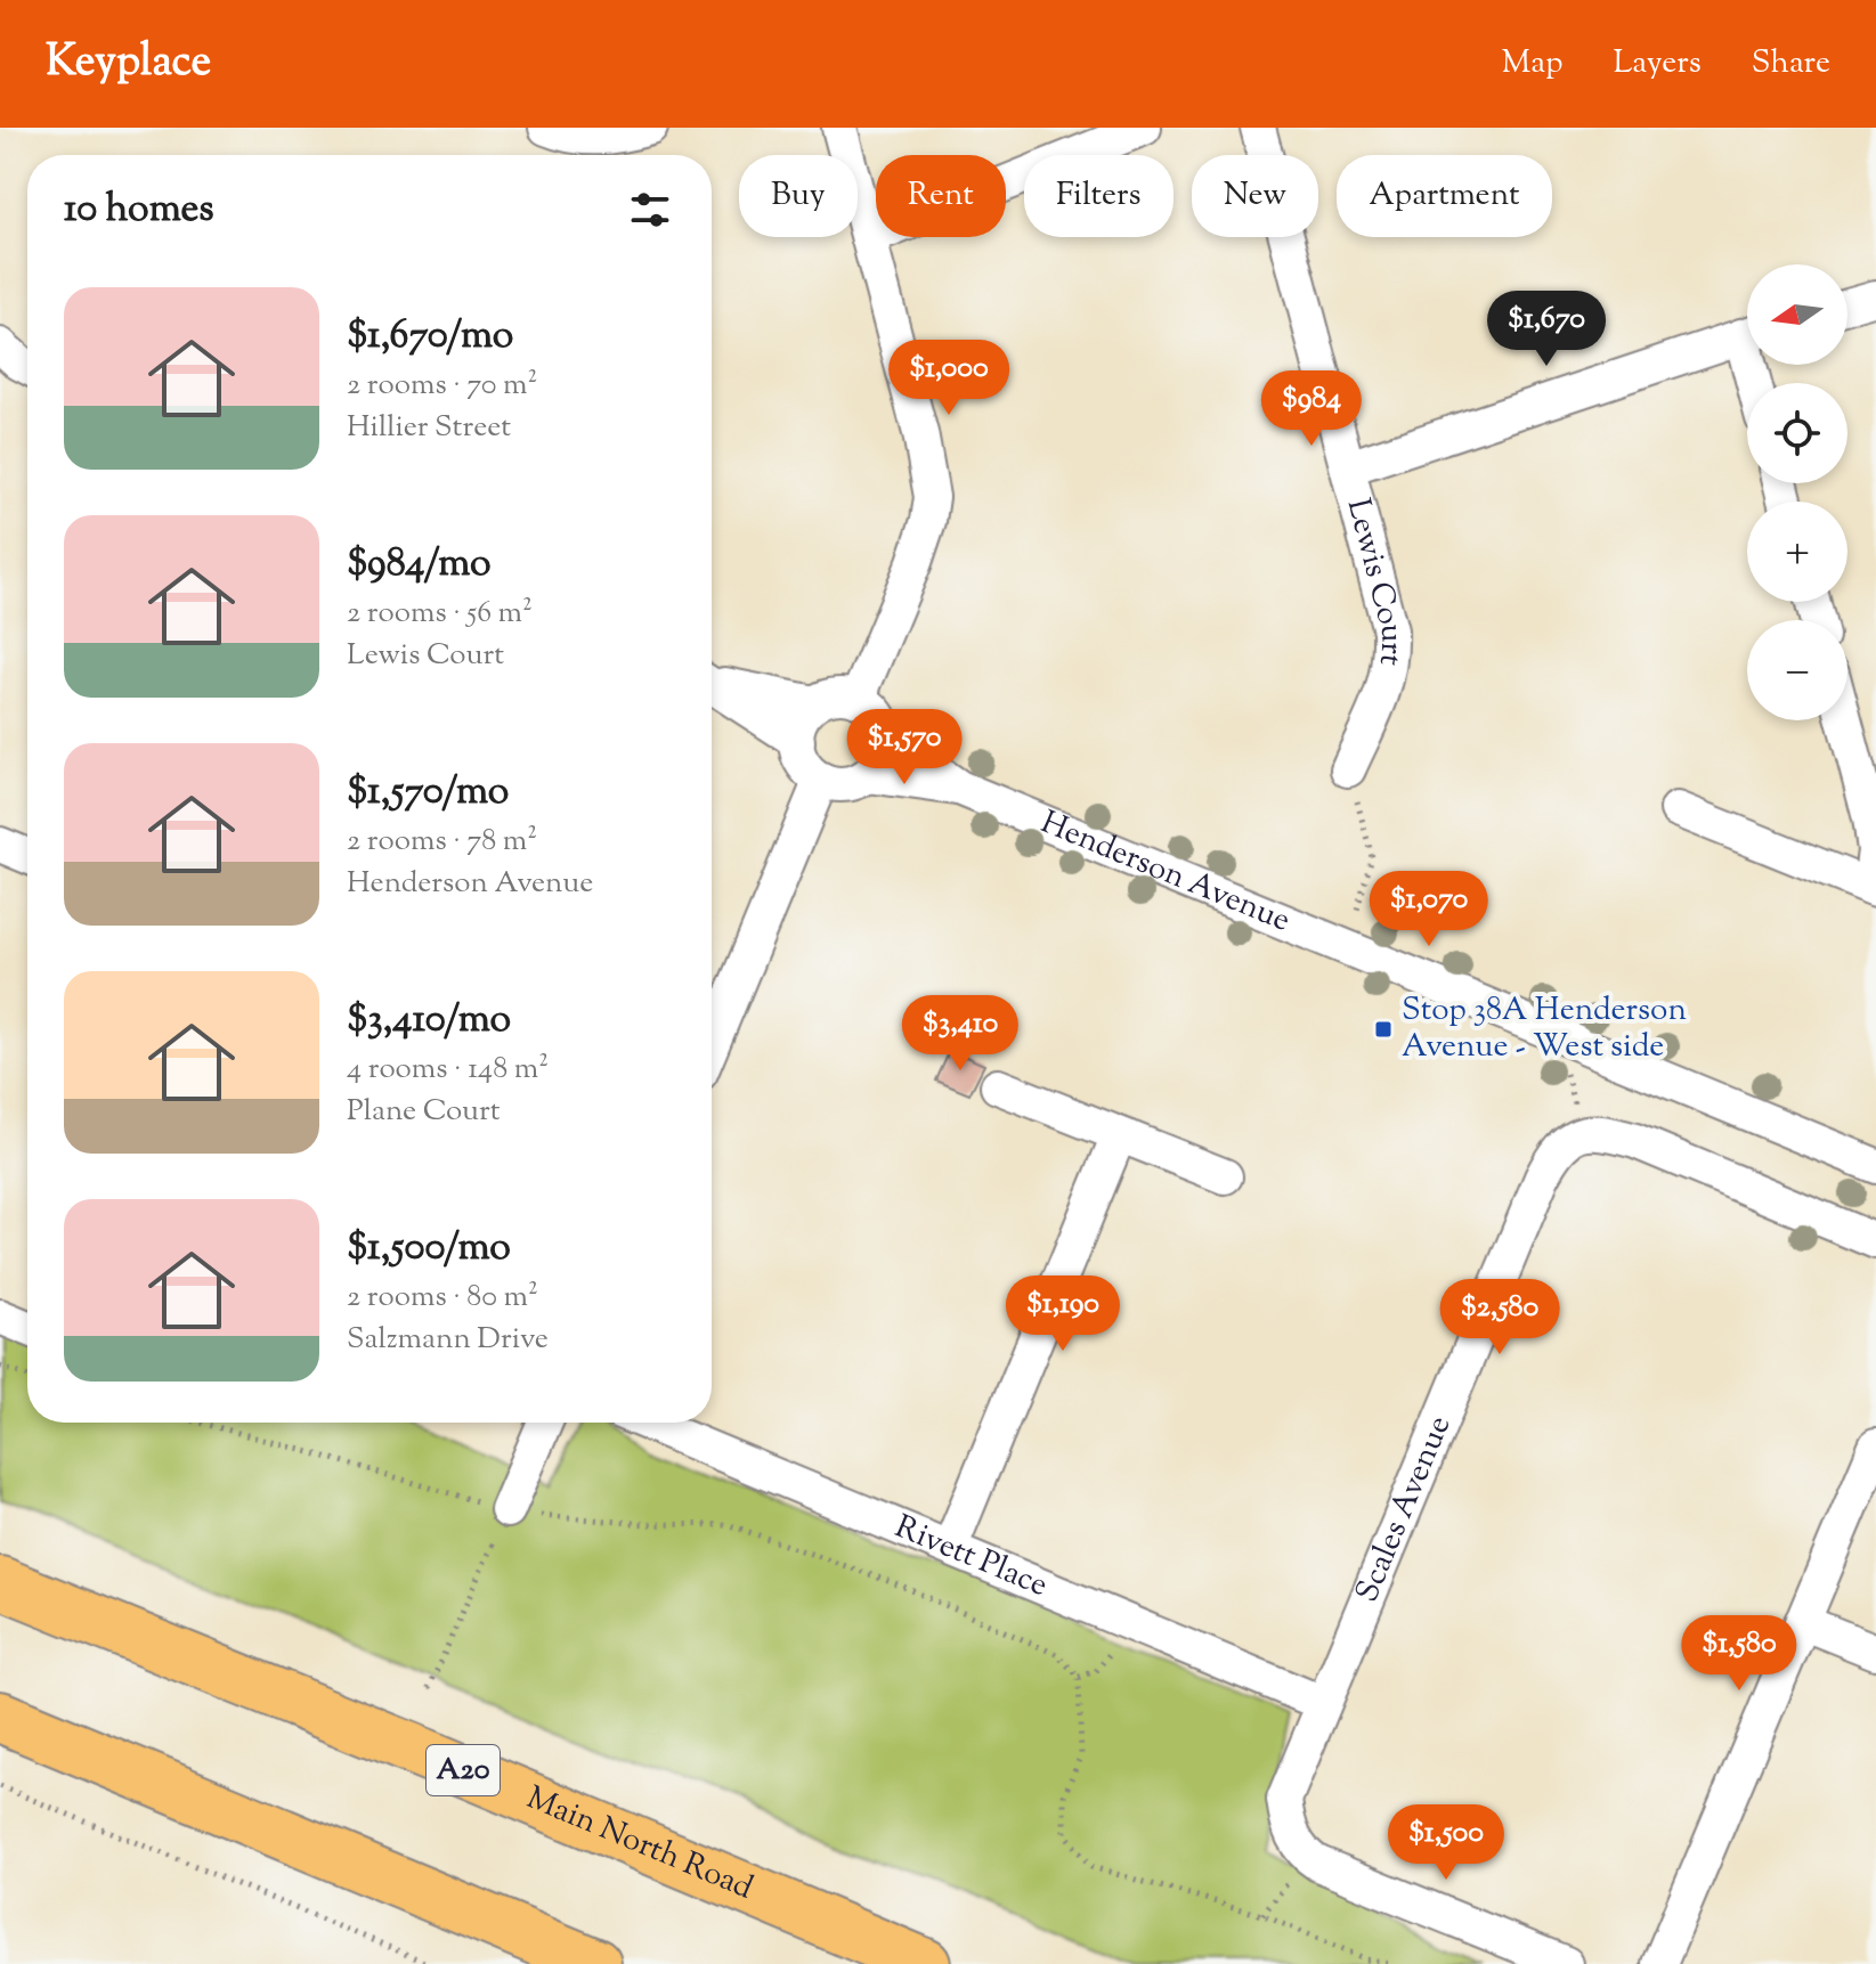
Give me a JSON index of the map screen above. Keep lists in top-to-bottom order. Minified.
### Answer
{"streets":{"highway":["A20","Main North Road"],"street":["Lewis Court","Henderson Avenue","Scales Avenue","Rivett Place"]},"crossings":[["Scales Avenue","Rivett Place"]],"places":{"transit":["Stop 38A Henderson Avenue - West side"]},"north":"left","page":{"header":"Keyplace","nav":["Map","Layers","Share"],"chip":["Buy","Rent","Filters","New","Apartment"],"heading":"10 homes","map_buttons":["+","−"],"list":[{"name":"$1,670/mo","note":"2 rooms · 70 m² · Hillier Street"},{"name":"$984/mo","note":"2 rooms · 56 m² · Lewis Court"},{"name":"$1,570/mo","note":"2 rooms · 78 m² · Henderson Avenue"},{"name":"$3,410/mo","note":"4 rooms · 148 m² · Plane Court"},{"name":"$1,500/mo","note":"2 rooms · 80 m² · Salzmann Drive"}],"price":["$1,670","$1,000","$984","$1,570","$1,070","$3,410","$1,190","$2,580","$1,580","$1,500"]}}
